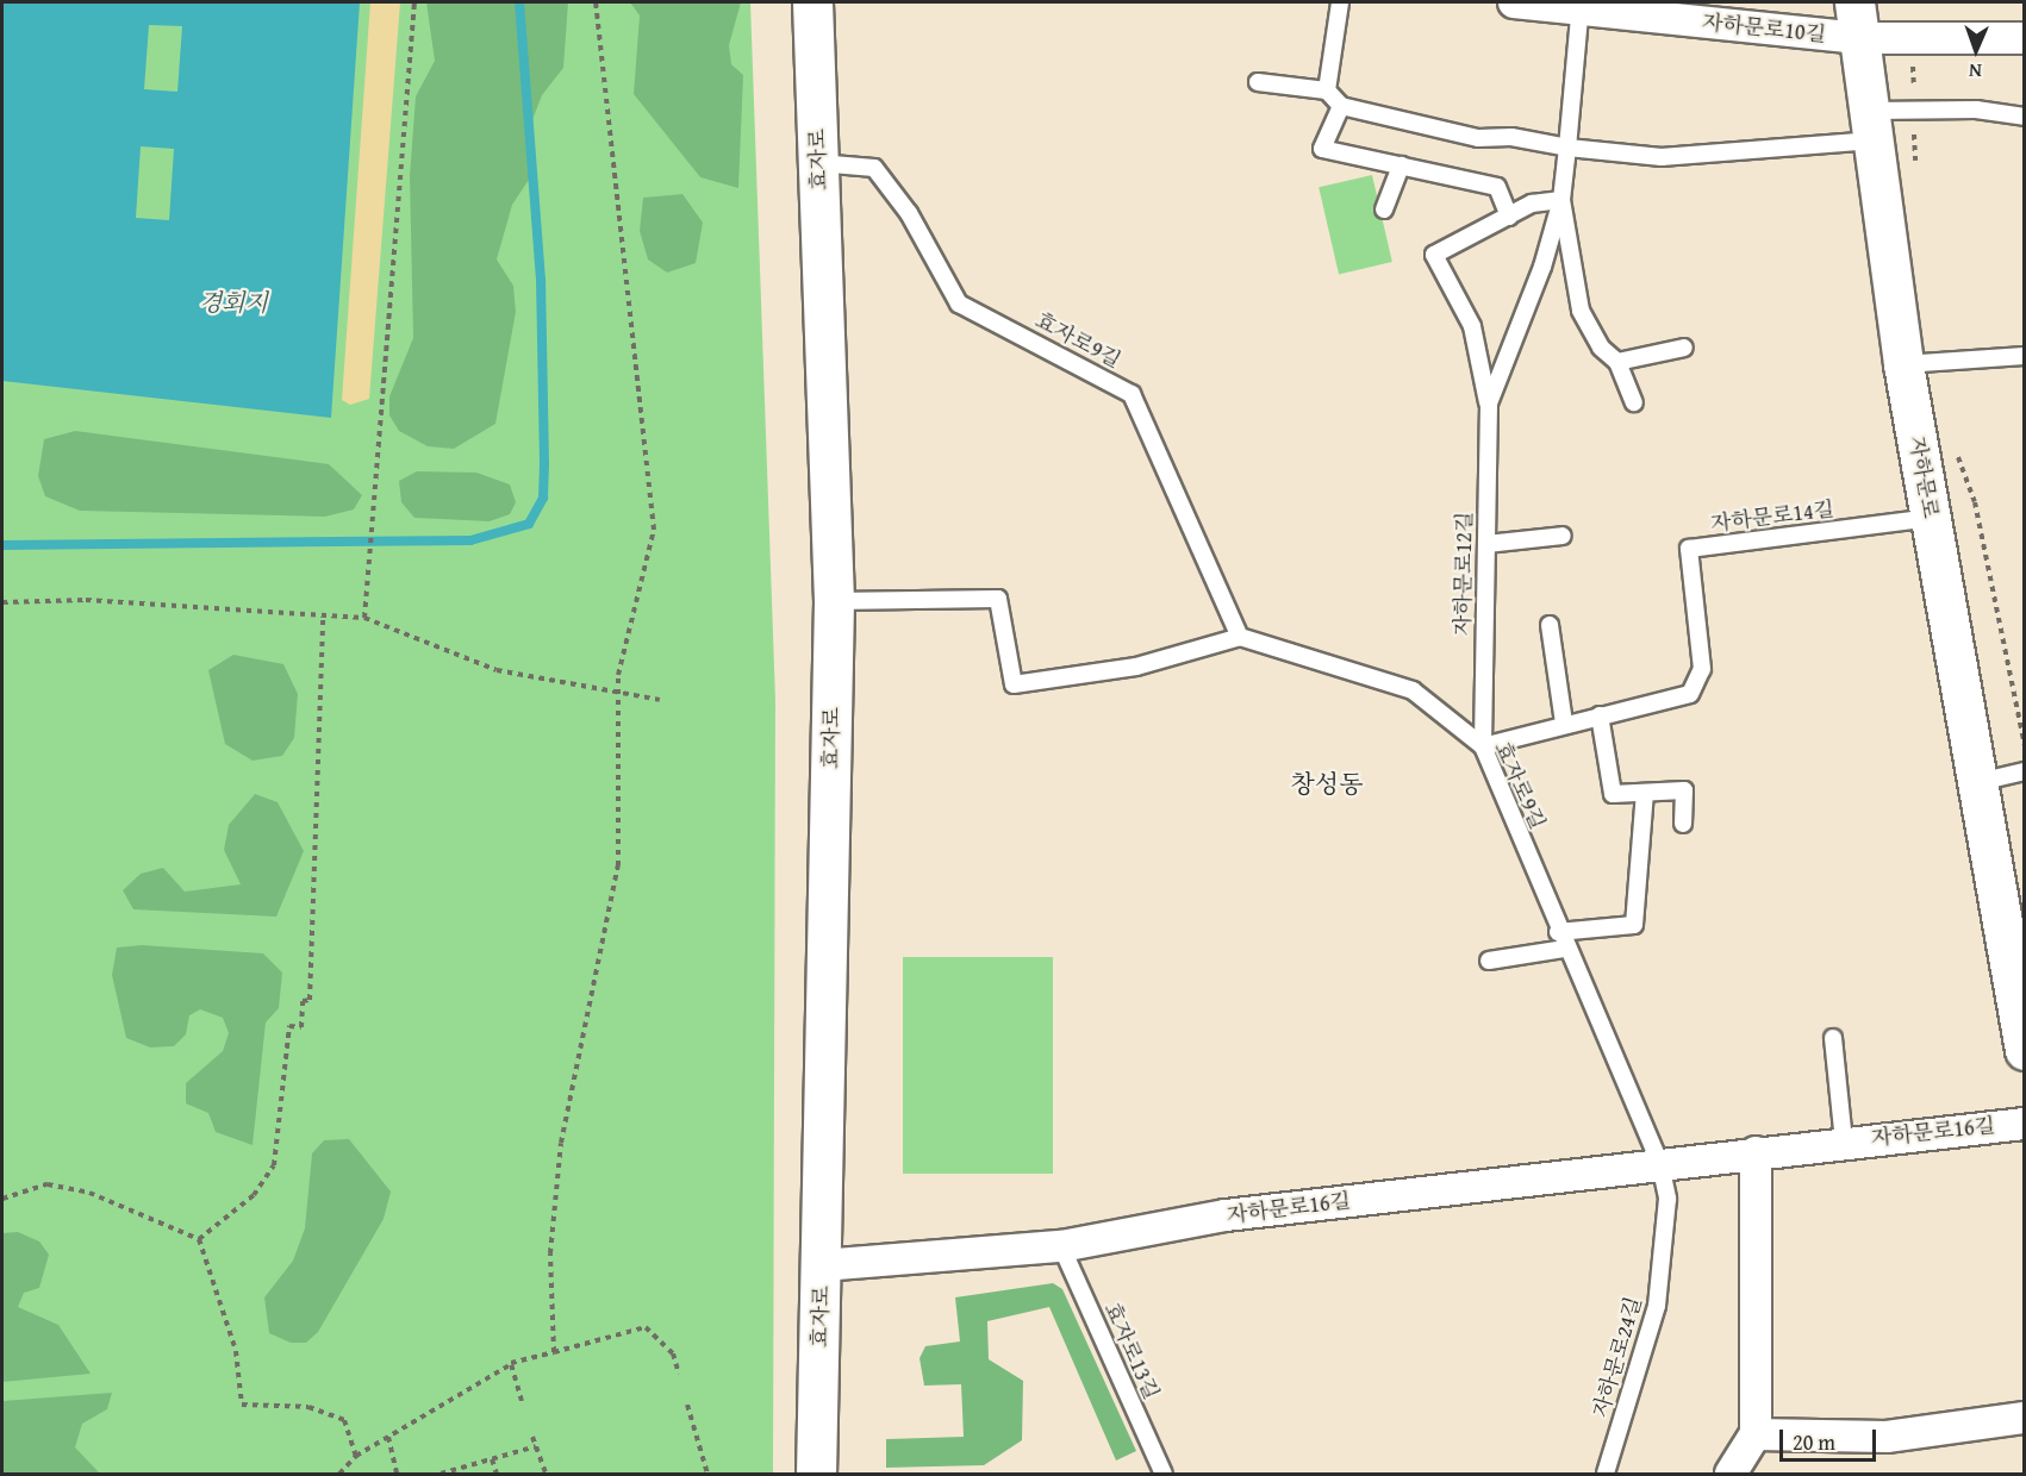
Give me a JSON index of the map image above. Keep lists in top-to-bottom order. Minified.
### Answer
{"streets":{"street":["자하문로10길","효자로","자하문로","자하문로16길"],"lane":["효자로9길","자하문로14길","자하문로12길","효자로13길","자하문로24길"]},"crossings":[["자하문로10길","자하문로"],["효자로","효자로9길"],["효자로","자하문로16길"],["효자로9길","자하문로14길"],["효자로9길","자하문로12길"],["효자로9길","자하문로16길"],["효자로9길","자하문로24길"],["자하문로","자하문로14길"],["자하문로14길","자하문로12길"],["자하문로16길","효자로13길"],["자하문로16길","자하문로24길"]],"districts":["창성동"],"water":["경회지"],"scale_bar":"20 m","north":"bottom"}
